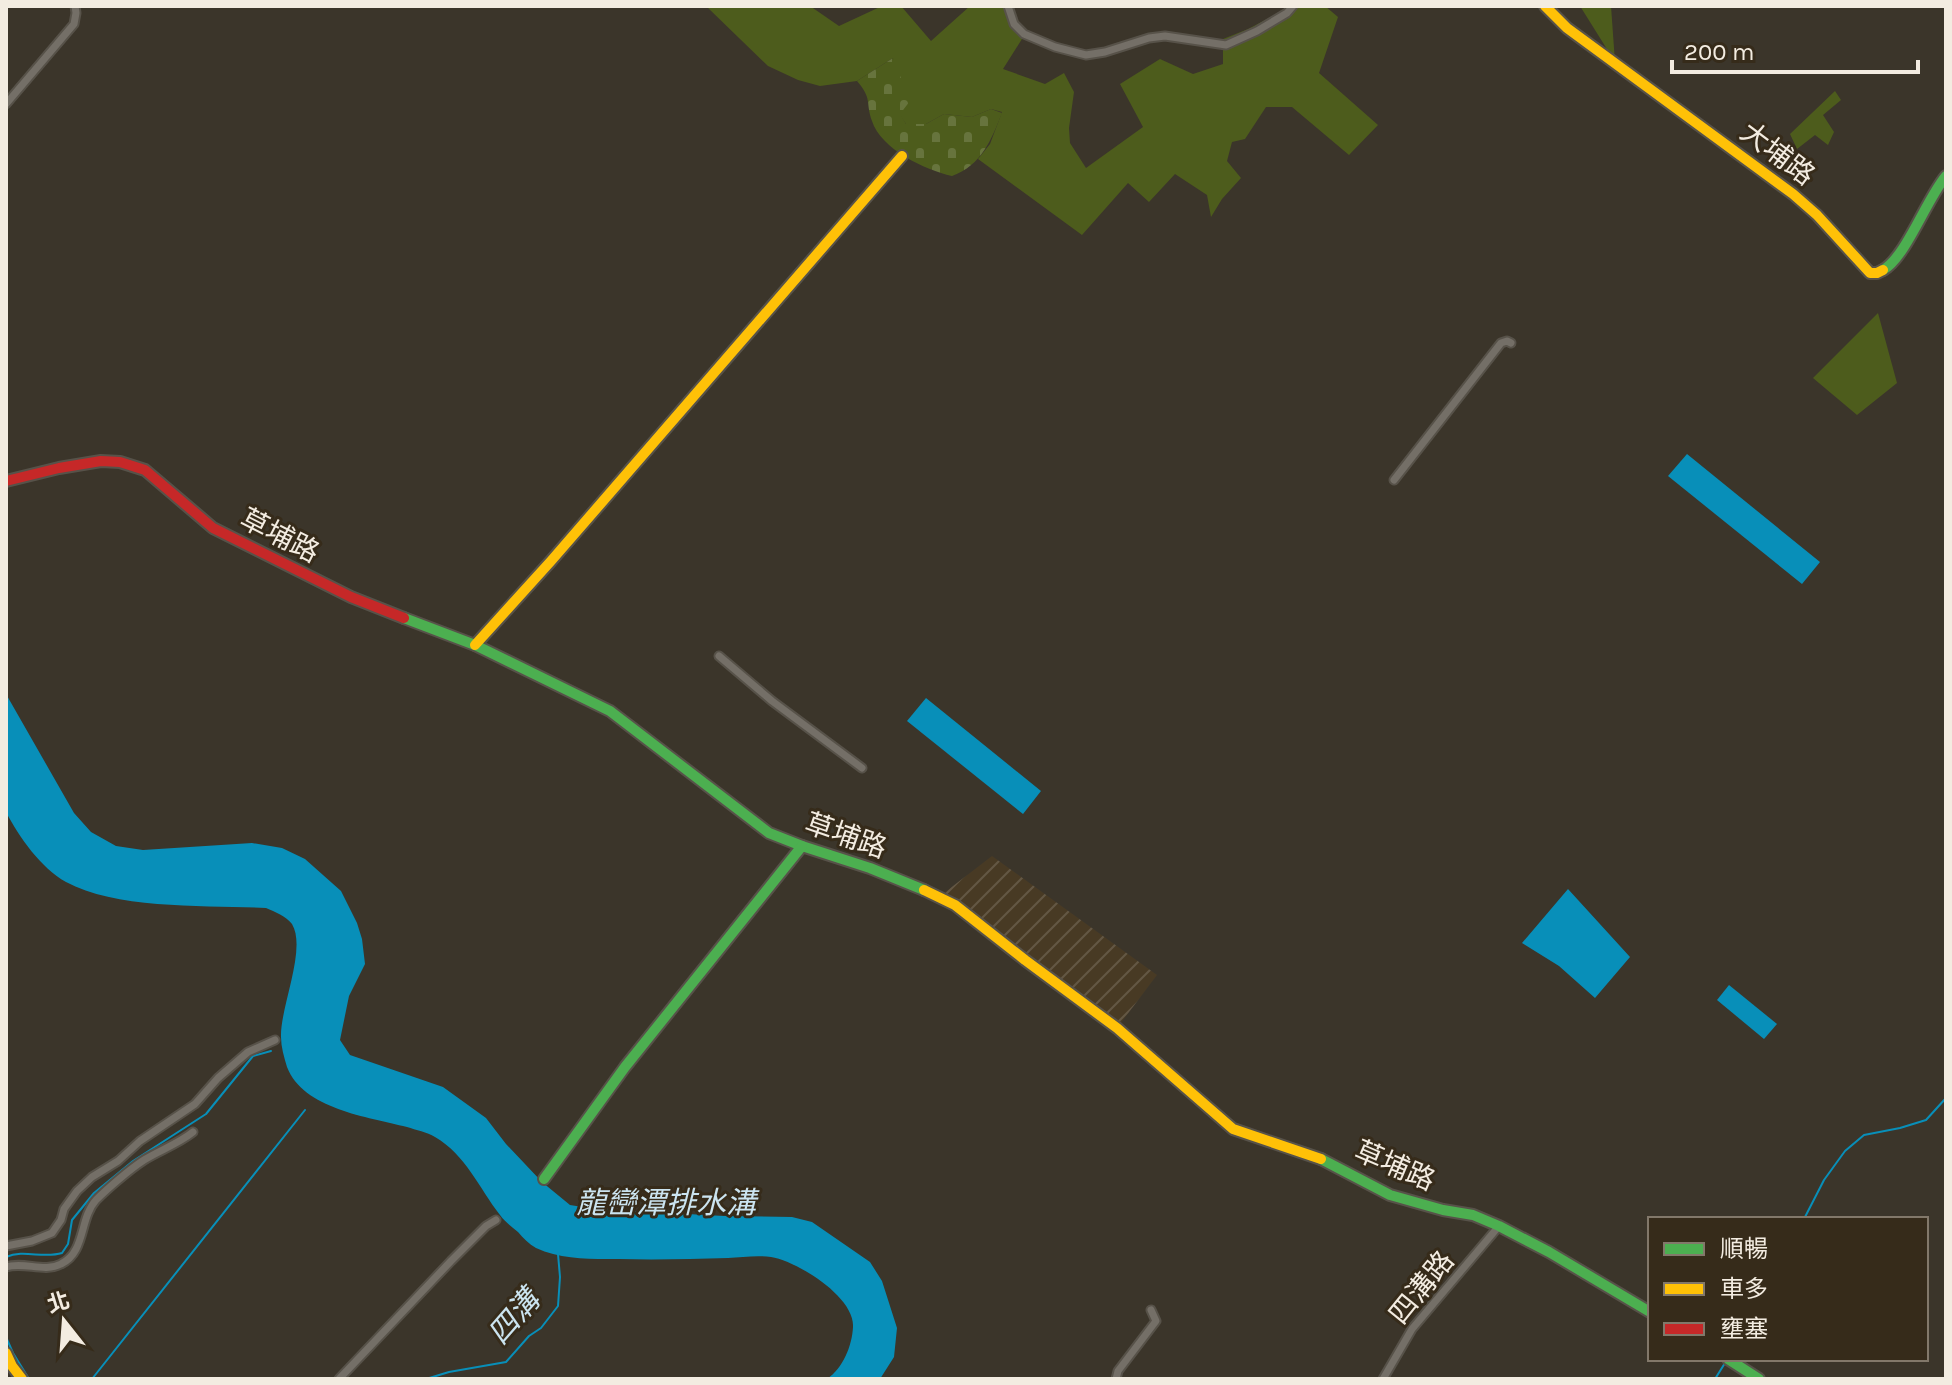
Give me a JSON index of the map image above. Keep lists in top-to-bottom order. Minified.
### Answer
{"streets":{"street":["大埔路","草埔路","四溝路"]},"crossings":[["草埔路","四溝路"]],"water":["龍巒潭排水溝","四溝"],"legend":["順暢","車多","壅塞"],"scale_bar":"200 m","north":"top"}
